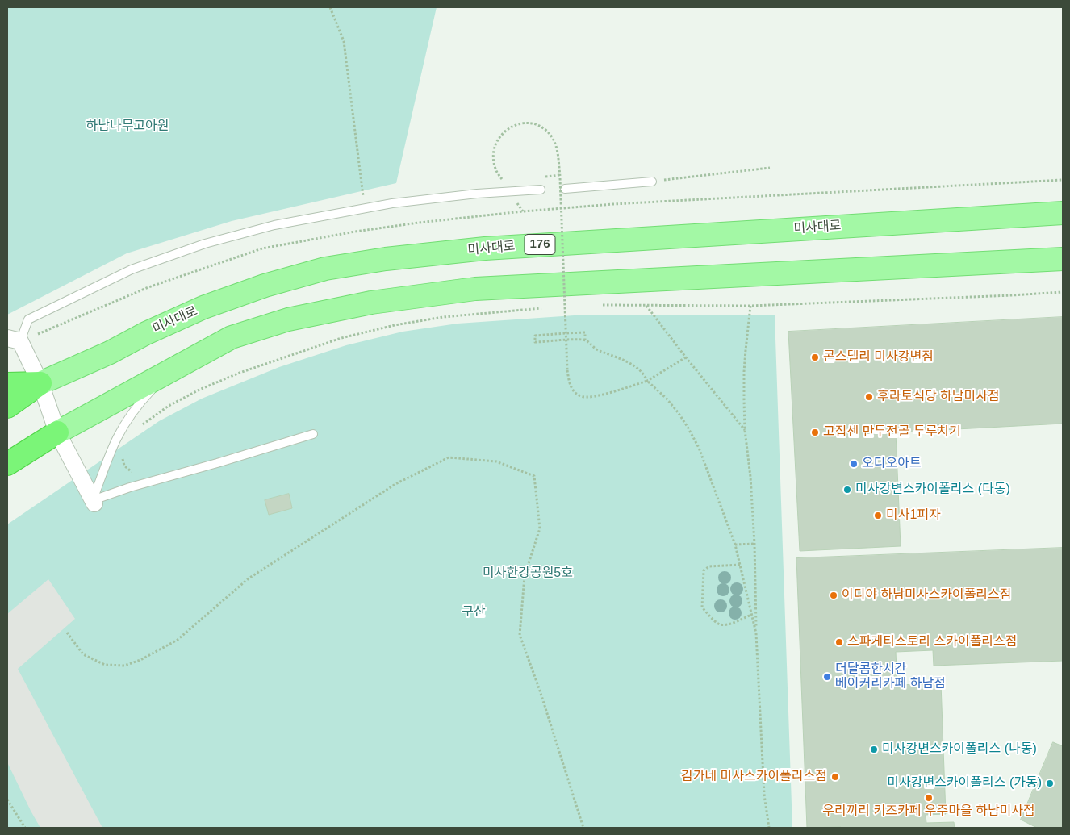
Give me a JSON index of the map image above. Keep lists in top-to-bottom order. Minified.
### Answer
{"streets":{"highway":["176"],"main road":["미사대로"]},"crossings":[["미사대로","176"]],"parks":["하남나무고아원","미사한강공원5호","구산"],"places":["콘스델리 미사강변점","후라토식당 하남미사점","고집센 만두전골 두루치기","오디오아트","미사강변스카이폴리스 (다동)","미사1피자","이디야 하남미사스카이폴리스점","스파게티스토리 스카이폴리스점","더달콤한시간 베이커리카페 하남점","미사강변스카이폴리스 (나동)","김가네 미사스카이폴리스점","미사강변스카이폴리스 (가동)","우리끼리 키즈카페 우주마을 하남미사점"]}
